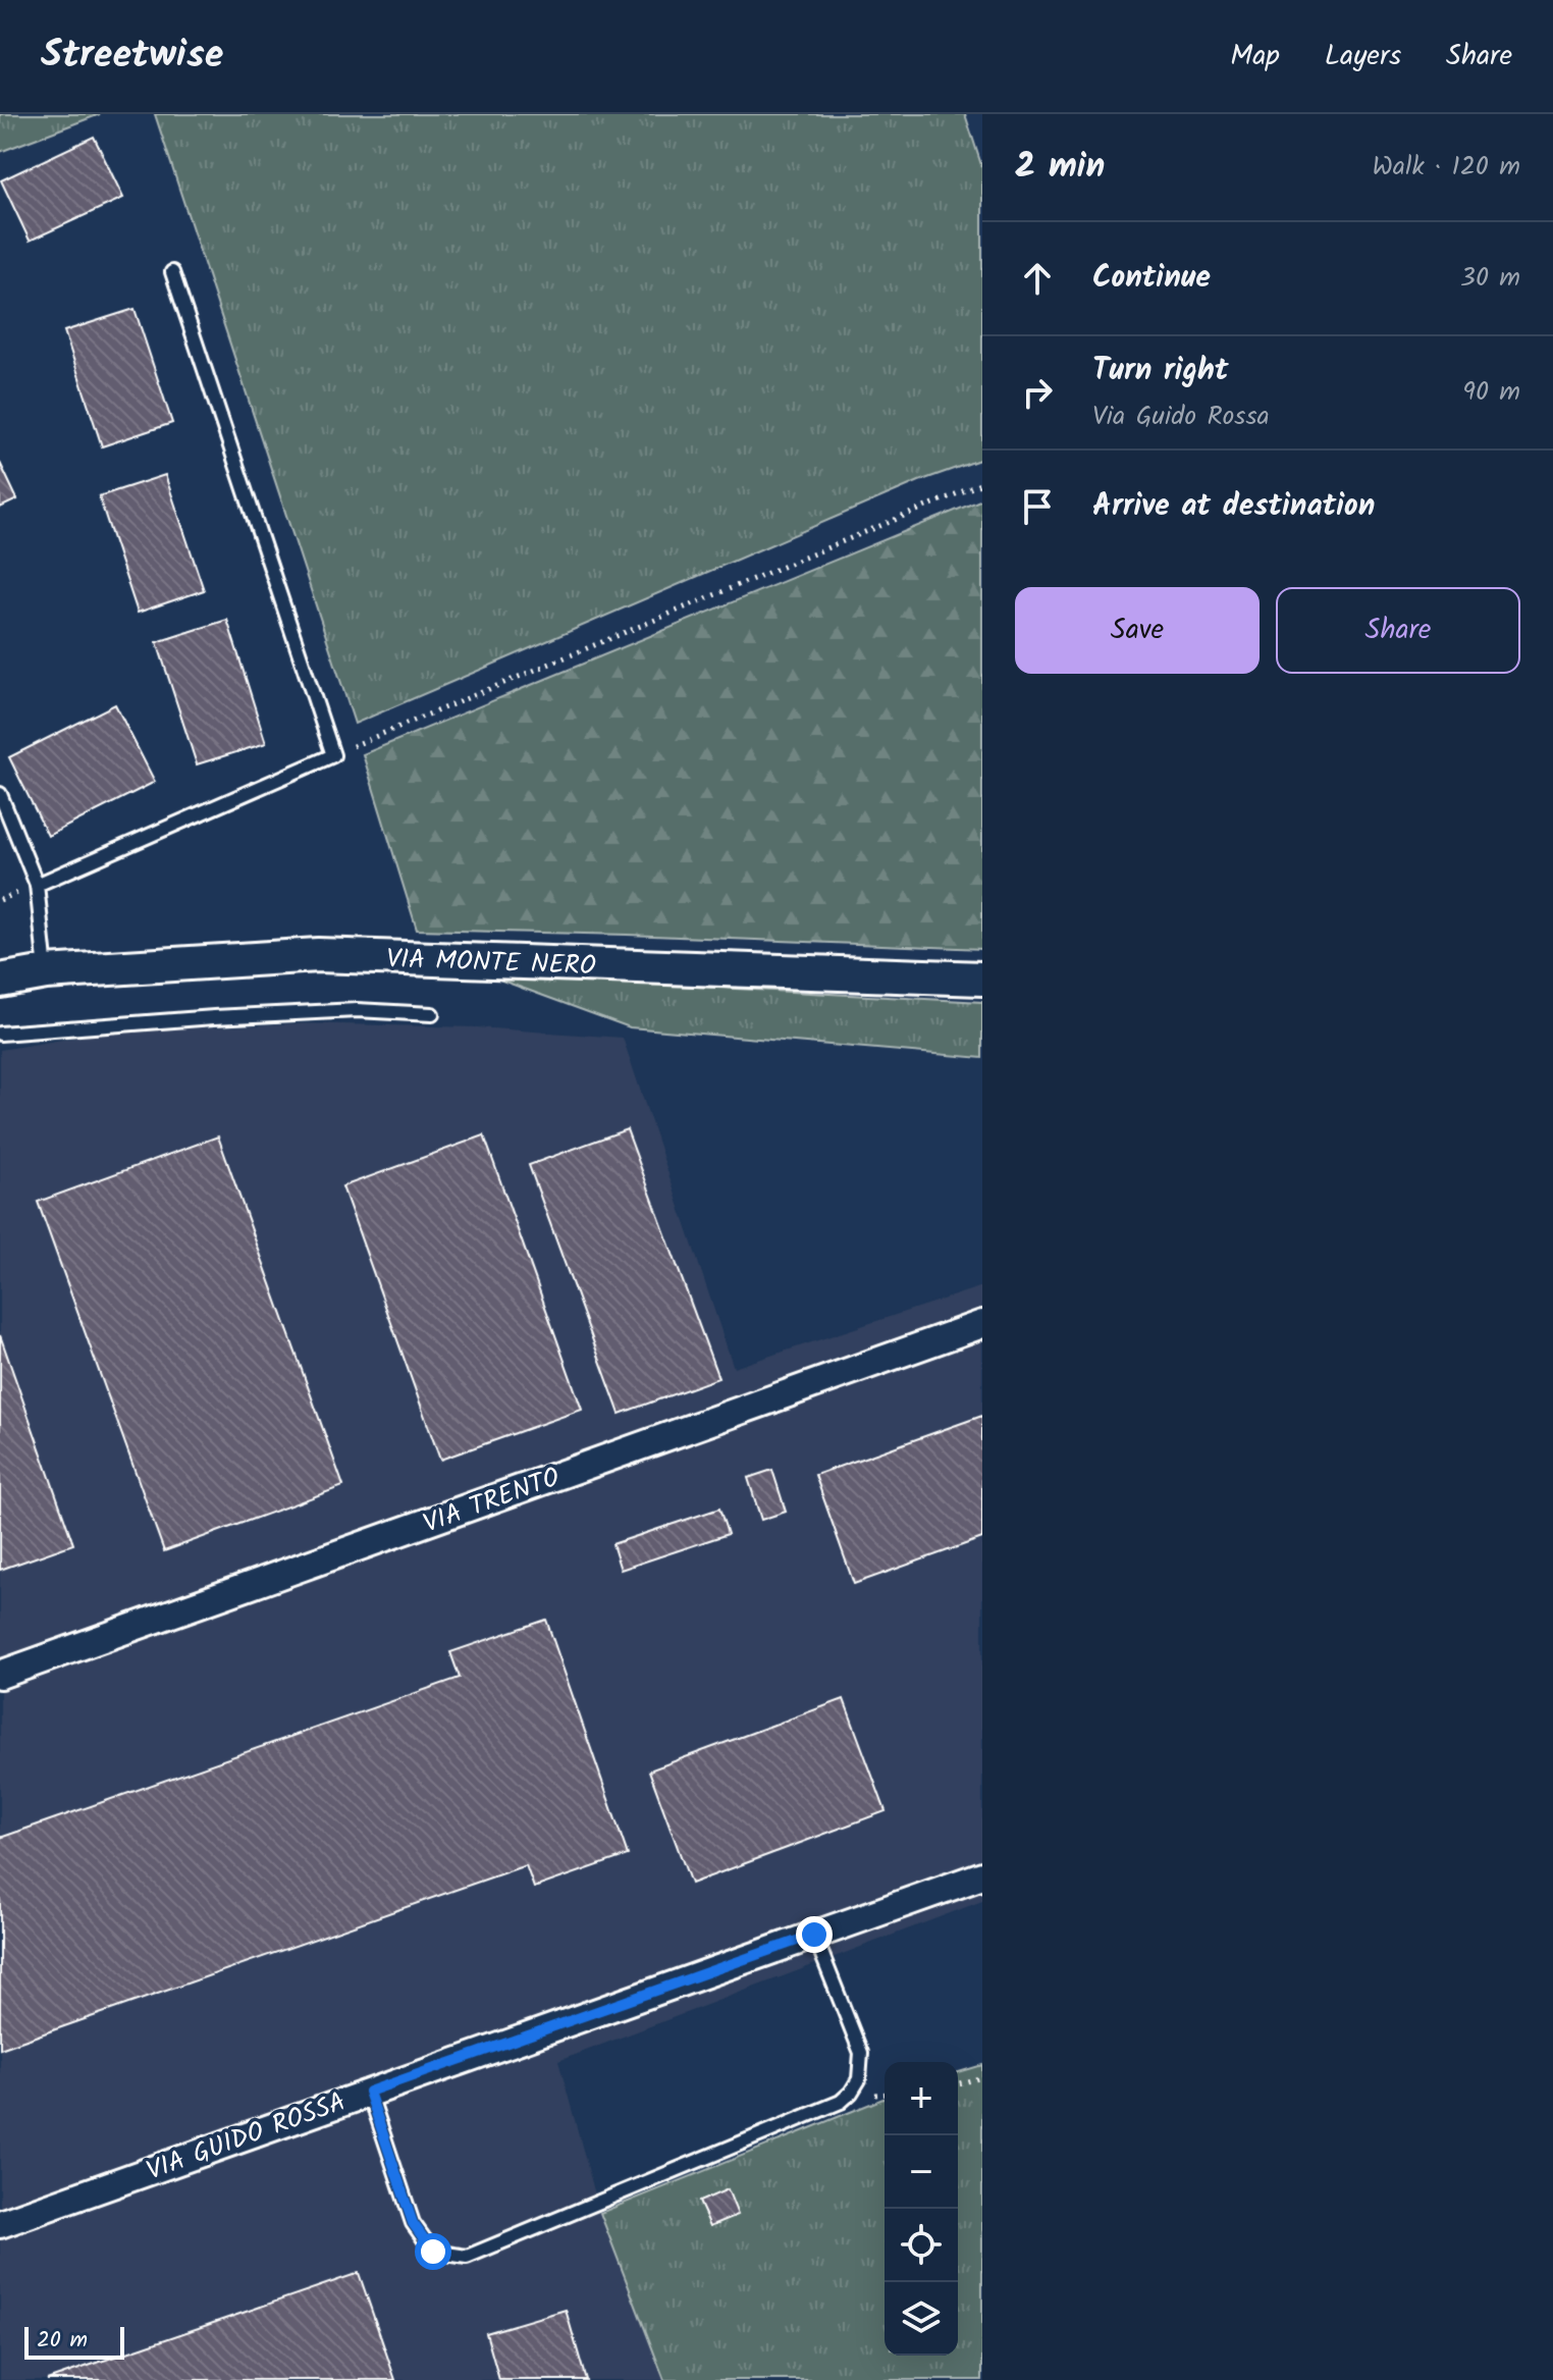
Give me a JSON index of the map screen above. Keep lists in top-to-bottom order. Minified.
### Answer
{"streets":{"street":["VIA MONTE NERO","VIA TRENTO","VIA GUIDO ROSSA"]},"scale_bar":"20 m","page":{"header":"Streetwise","nav":["Map","Layers","Share"],"heading":["2 min","Walk · 120 m"],"list":[["Continue","30 m"],["Turn right","Via Guido Rossa","90 m"],"Arrive at destination"],"buttons":["Save","Share"],"map_buttons":["+","−"],"scale":"20 m"}}
